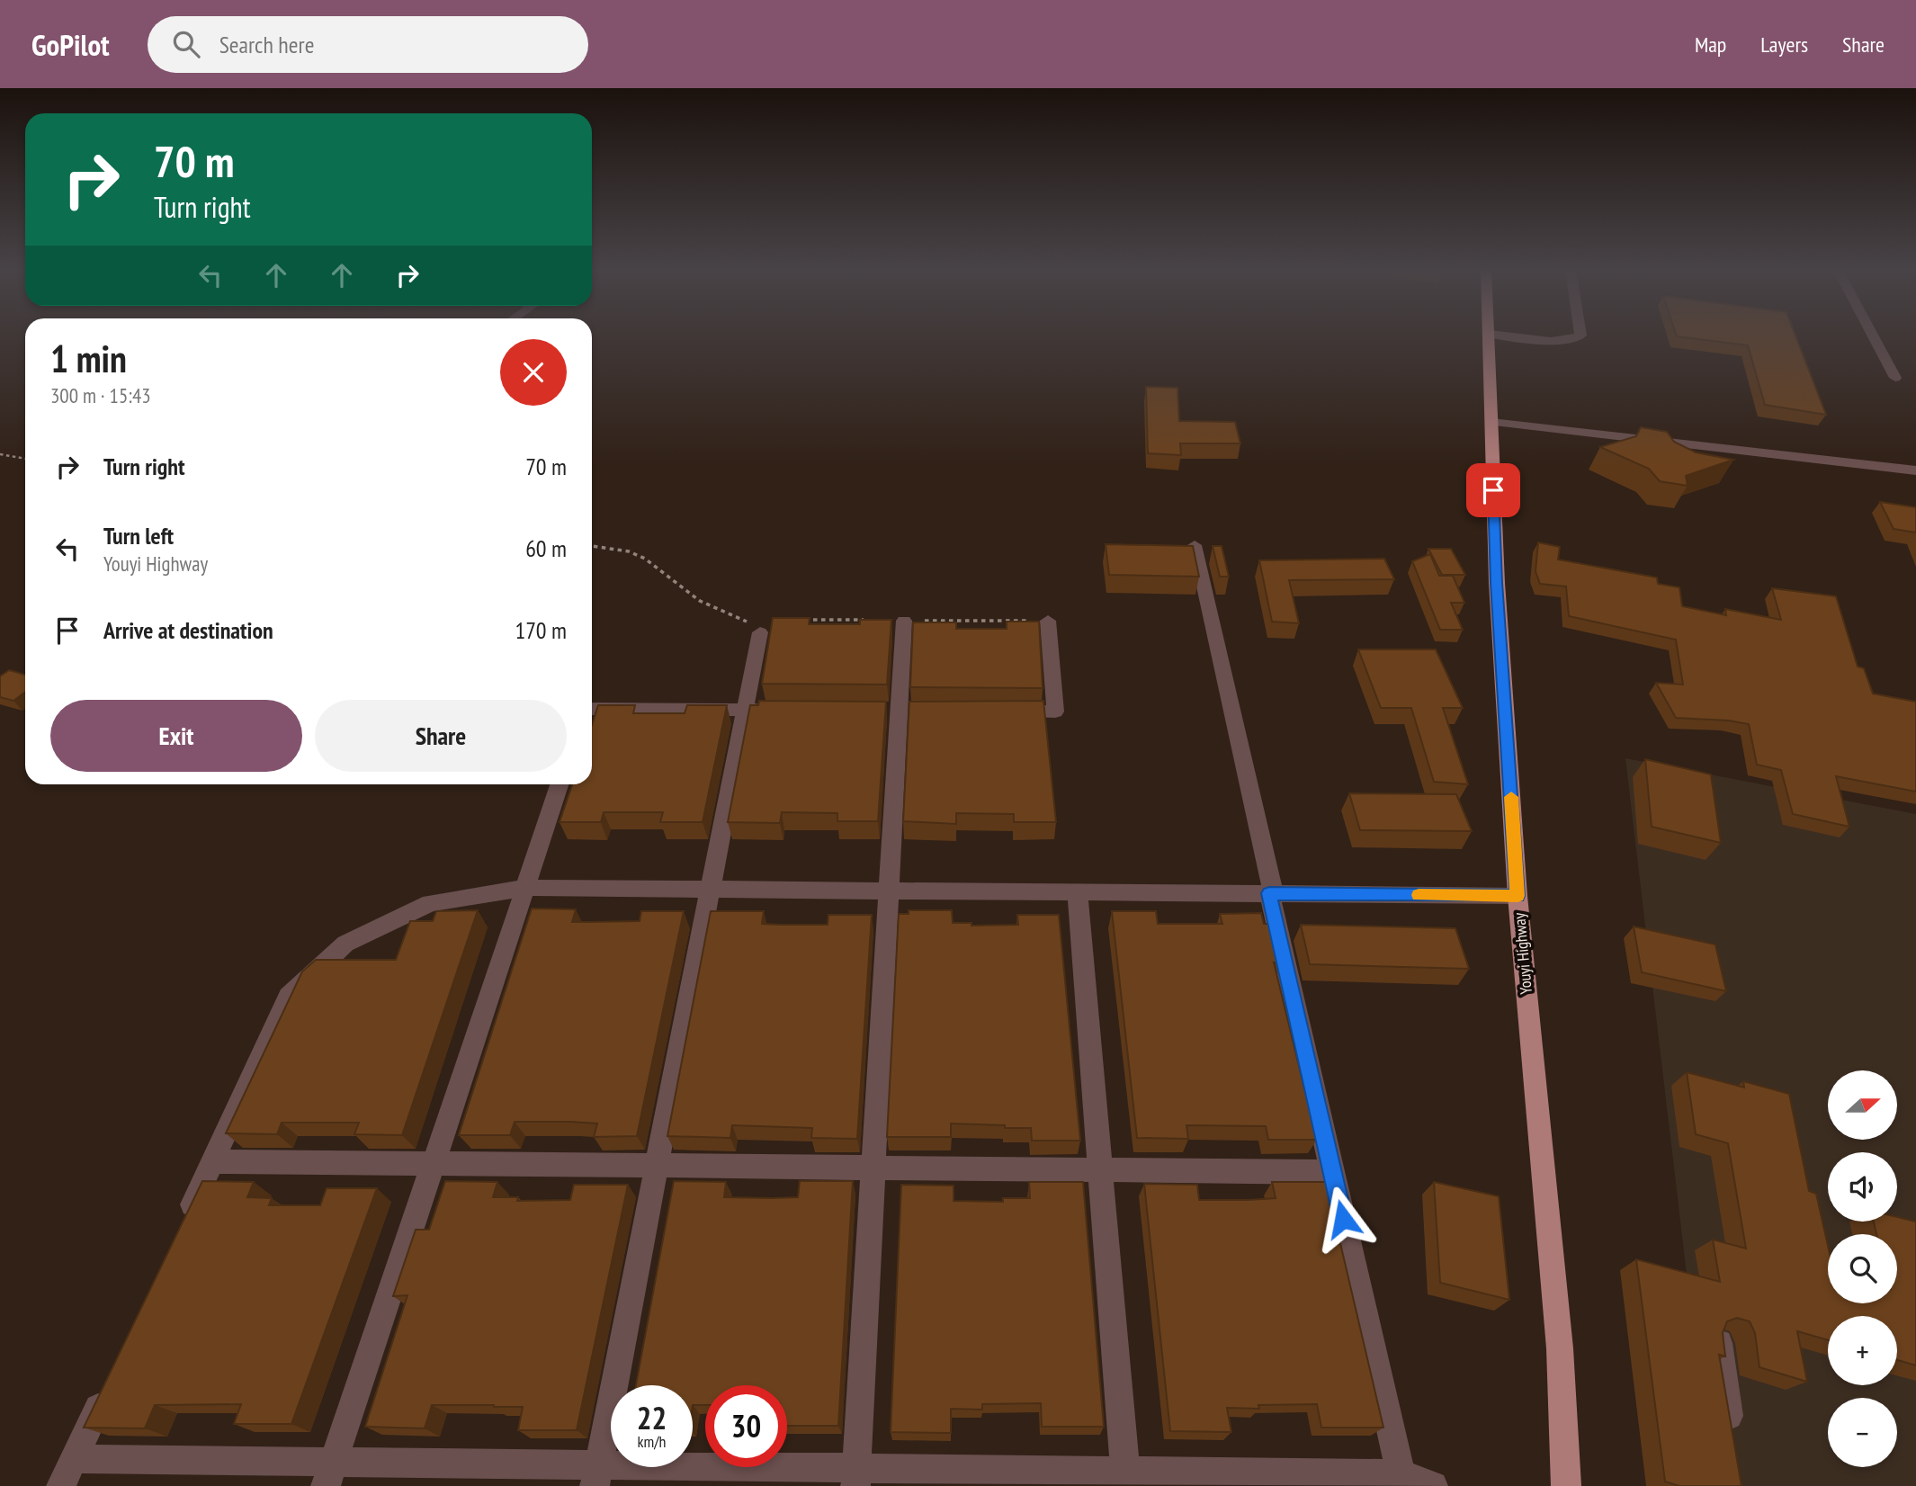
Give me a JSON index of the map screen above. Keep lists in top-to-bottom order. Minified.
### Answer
{"streets":{"main road":["Youyi Highway"]},"north":"right","page":{"header":"GoPilot","search":"Search here","nav":["Map","Layers","Share"],"turn":["70 m","Turn right"],"heading":["1 min","300 m · 15:43"],"list":[{"name":"Turn right","value":"70 m"},{"name":"Turn left","note":"Youyi Highway","value":"60 m"},{"name":"Arrive at destination","value":"170 m"}],"buttons":["Exit","Share"],"map_buttons":["+","−"],"speed":"22 km/h","limit":"30"}}
